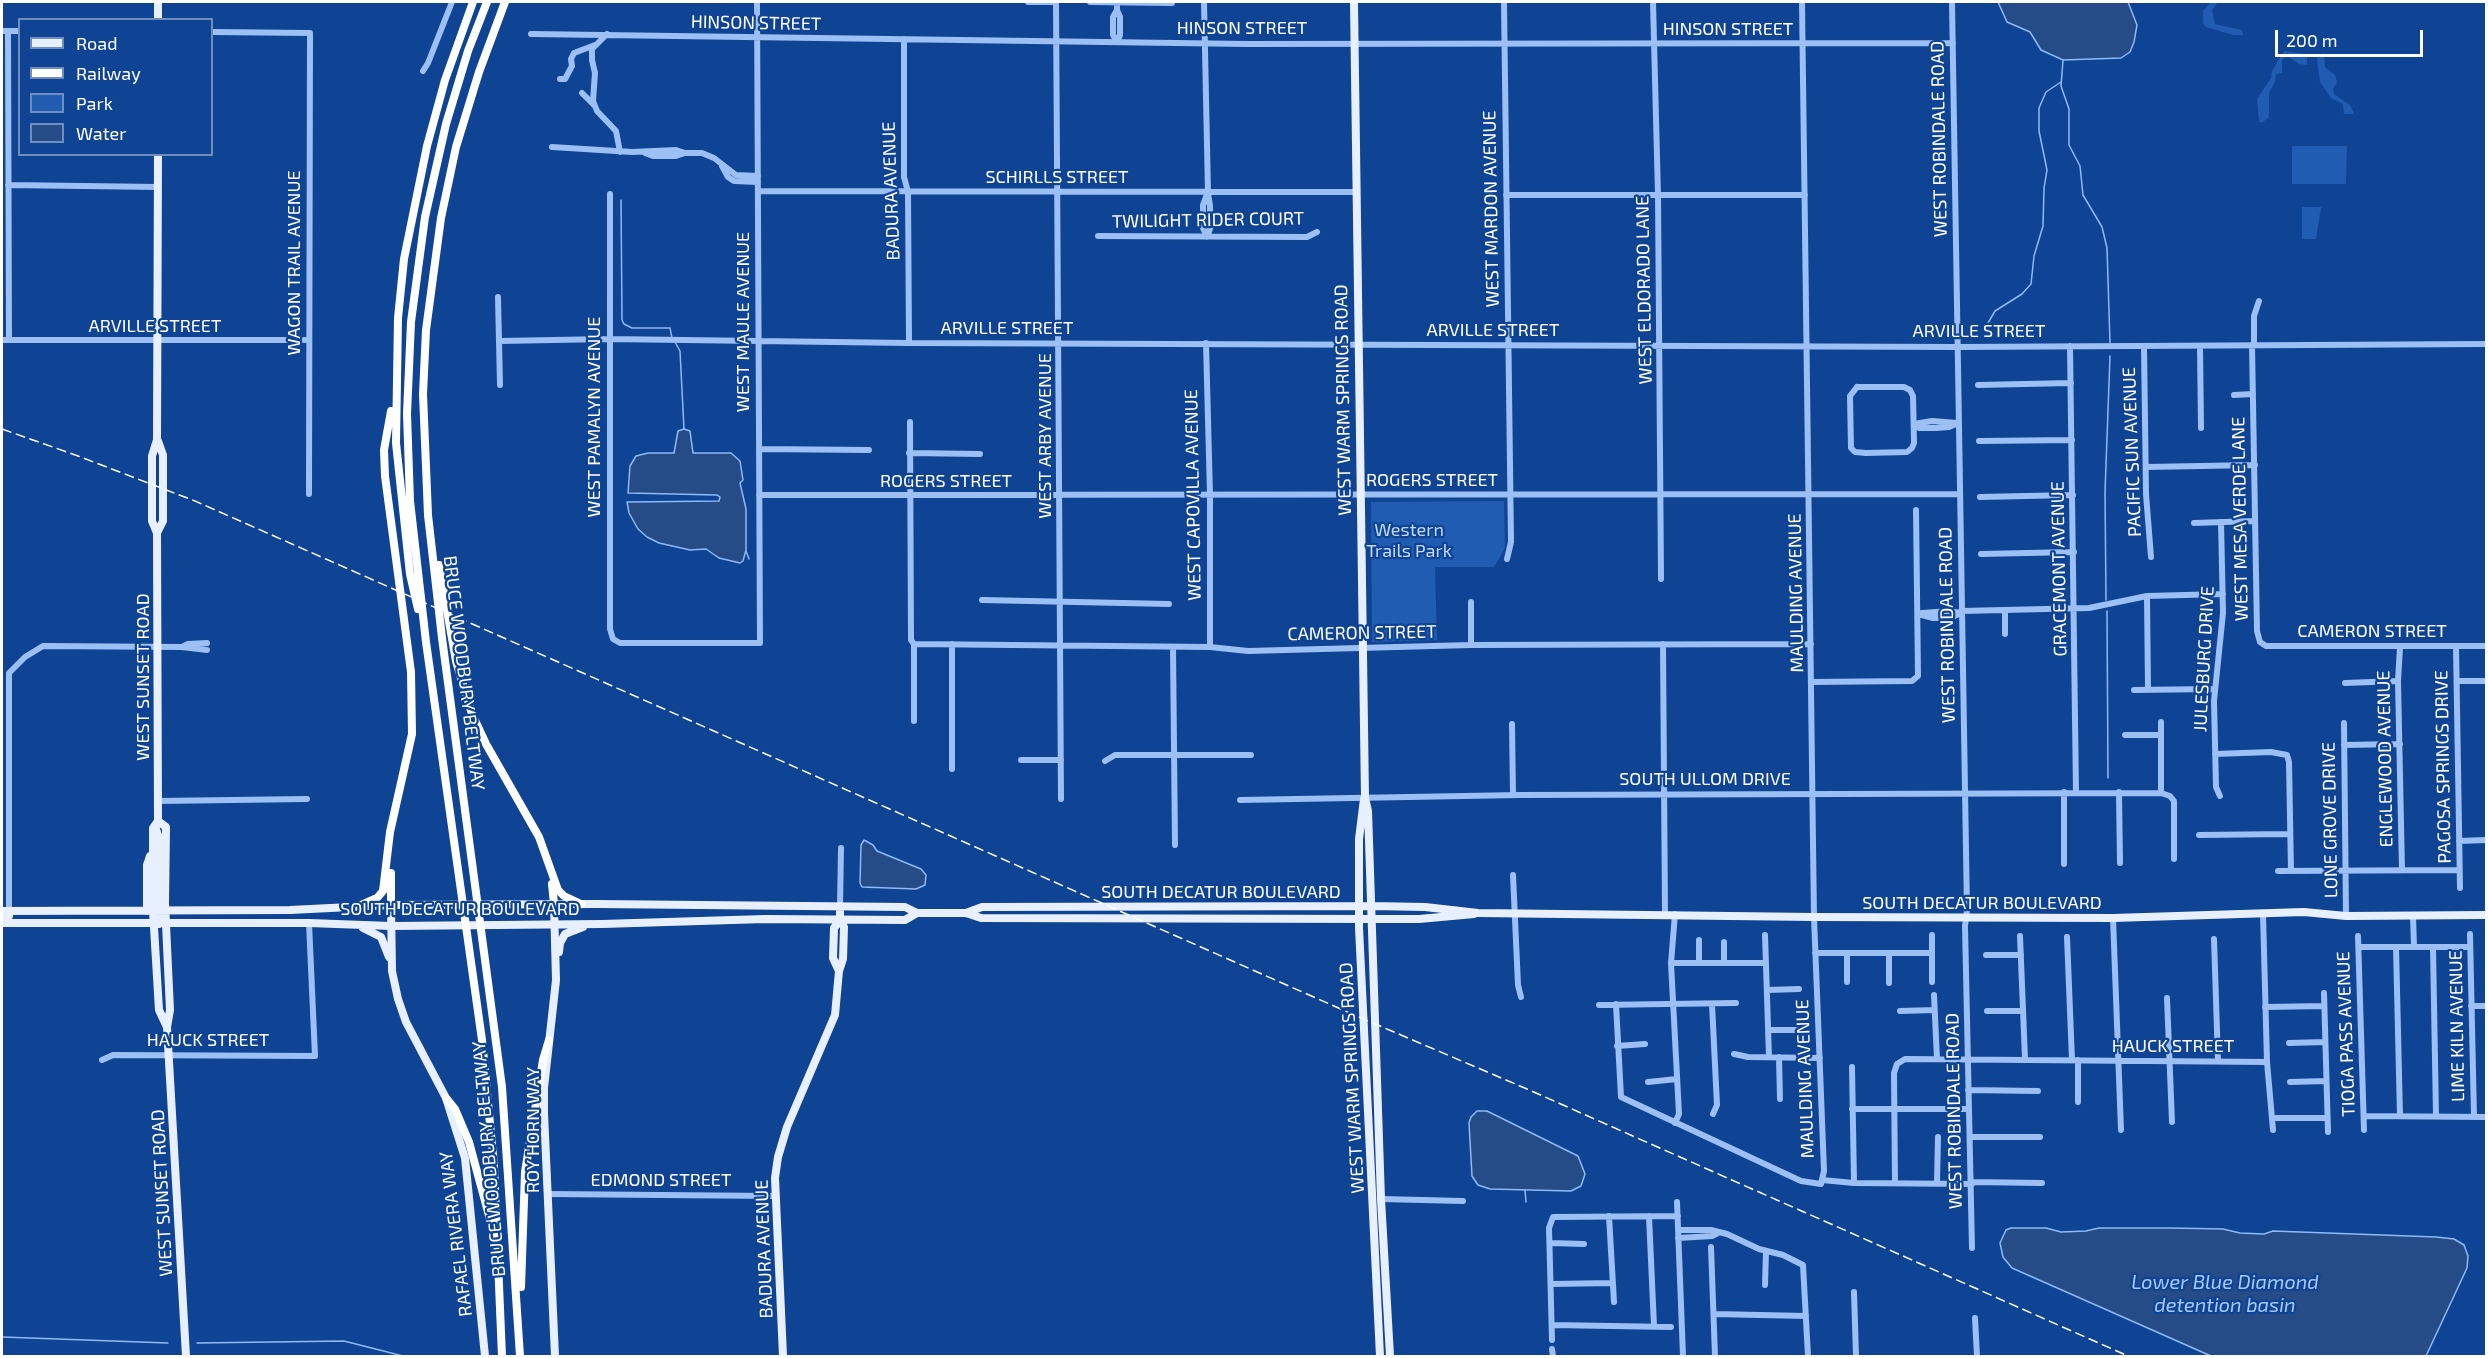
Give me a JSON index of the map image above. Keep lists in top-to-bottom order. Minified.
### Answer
{"streets":{"highway":["BRUCE WOODBURY BELTWAY"],"main road":["BADURA AVENUE","WEST WARM SPRINGS ROAD","WEST SUNSET ROAD","SOUTH DECATUR BOULEVARD","ROY HORN WAY","RAFAEL RIVERA WAY"],"street":["HINSON STREET","WEST ROBINDALE ROAD","SCHIRLLS STREET","WEST MARDON AVENUE","TWILIGHT RIDER COURT","WAGON TRAIL AVENUE","WEST ELDORADO LANE","WEST MAULE AVENUE","ARVILLE STREET","WEST PAMALYN AVENUE","WEST ARBY AVENUE","PACIFIC SUN AVENUE","ROGERS STREET","WEST CAPOVILLA AVENUE","WEST MESA VERDE LANE","GRACEMONT AVENUE","MAULDING AVENUE","CAMERON STREET","JULESBURG DRIVE","ENGLEWOOD AVENUE","PAGOSA SPRINGS DRIVE","SOUTH ULLOM DRIVE","LONE GROVE DRIVE","LIME KILN AVENUE","TIOGA PASS AVENUE","HAUCK STREET","EDMOND STREET"]},"crossings":[["HINSON STREET","WEST ROBINDALE ROAD"],["HINSON STREET","BADURA AVENUE"],["HINSON STREET","WEST MARDON AVENUE"],["HINSON STREET","WEST ELDORADO LANE"],["HINSON STREET","WEST MAULE AVENUE"],["HINSON STREET","WEST WARM SPRINGS ROAD"],["HINSON STREET","WEST ARBY AVENUE"],["HINSON STREET","MAULDING AVENUE"],["WEST ROBINDALE ROAD","ARVILLE STREET"],["WEST ROBINDALE ROAD","ROGERS STREET"],["WEST ROBINDALE ROAD","SOUTH ULLOM DRIVE"],["WEST ROBINDALE ROAD","SOUTH DECATUR BOULEVARD"],["WEST ROBINDALE ROAD","HAUCK STREET"],["SCHIRLLS STREET","BADURA AVENUE"],["SCHIRLLS STREET","WEST MAULE AVENUE"],["SCHIRLLS STREET","WEST WARM SPRINGS ROAD"],["SCHIRLLS STREET","WEST ARBY AVENUE"],["BADURA AVENUE","ARVILLE STREET"],["BADURA AVENUE","SOUTH DECATUR BOULEVARD"],["BADURA AVENUE","EDMOND STREET"],["WEST MARDON AVENUE","ARVILLE STREET"],["WEST MARDON AVENUE","ROGERS STREET"],["WAGON TRAIL AVENUE","ARVILLE STREET"],["WEST ELDORADO LANE","ARVILLE STREET"],["WEST ELDORADO LANE","ROGERS STREET"],["WEST MAULE AVENUE","ARVILLE STREET"],["WEST MAULE AVENUE","WEST PAMALYN AVENUE"],["WEST MAULE AVENUE","ROGERS STREET"],["ARVILLE STREET","WEST WARM SPRINGS ROAD"],["ARVILLE STREET","WEST PAMALYN AVENUE"],["ARVILLE STREET","WEST ARBY AVENUE"],["ARVILLE STREET","PACIFIC SUN AVENUE"],["ARVILLE STREET","WEST CAPOVILLA AVENUE"],["ARVILLE STREET","WEST MESA VERDE LANE"],["ARVILLE STREET","GRACEMONT AVENUE"],["ARVILLE STREET","MAULDING AVENUE"],["ARVILLE STREET","WEST SUNSET ROAD"],["WEST WARM SPRINGS ROAD","ROGERS STREET"],["WEST WARM SPRINGS ROAD","CAMERON STREET"],["WEST WARM SPRINGS ROAD","SOUTH ULLOM DRIVE"],["WEST WARM SPRINGS ROAD","SOUTH DECATUR BOULEVARD"],["WEST ARBY AVENUE","ROGERS STREET"],["WEST ARBY AVENUE","CAMERON STREET"],["ROGERS STREET","WEST CAPOVILLA AVENUE"],["ROGERS STREET","MAULDING AVENUE"],["WEST CAPOVILLA AVENUE","CAMERON STREET"],["WEST MESA VERDE LANE","CAMERON STREET"],["GRACEMONT AVENUE","SOUTH ULLOM DRIVE"],["MAULDING AVENUE","CAMERON STREET"],["MAULDING AVENUE","SOUTH ULLOM DRIVE"],["MAULDING AVENUE","SOUTH DECATUR BOULEVARD"],["CAMERON STREET","ENGLEWOOD AVENUE"],["CAMERON STREET","PAGOSA SPRINGS DRIVE"],["WEST SUNSET ROAD","SOUTH DECATUR BOULEVARD"],["WEST SUNSET ROAD","HAUCK STREET"],["LONE GROVE DRIVE","SOUTH DECATUR BOULEVARD"],["SOUTH DECATUR BOULEVARD","HAUCK STREET"],["SOUTH DECATUR BOULEVARD","ROY HORN WAY"],["SOUTH DECATUR BOULEVARD","RAFAEL RIVERA WAY"],["ROY HORN WAY","EDMOND STREET"]],"water":["Lower Blue Diamond detention basin"],"parks":["Western Trails Park"],"legend":["Road","Railway","Park","Water"],"scale_bar":"200 m"}
